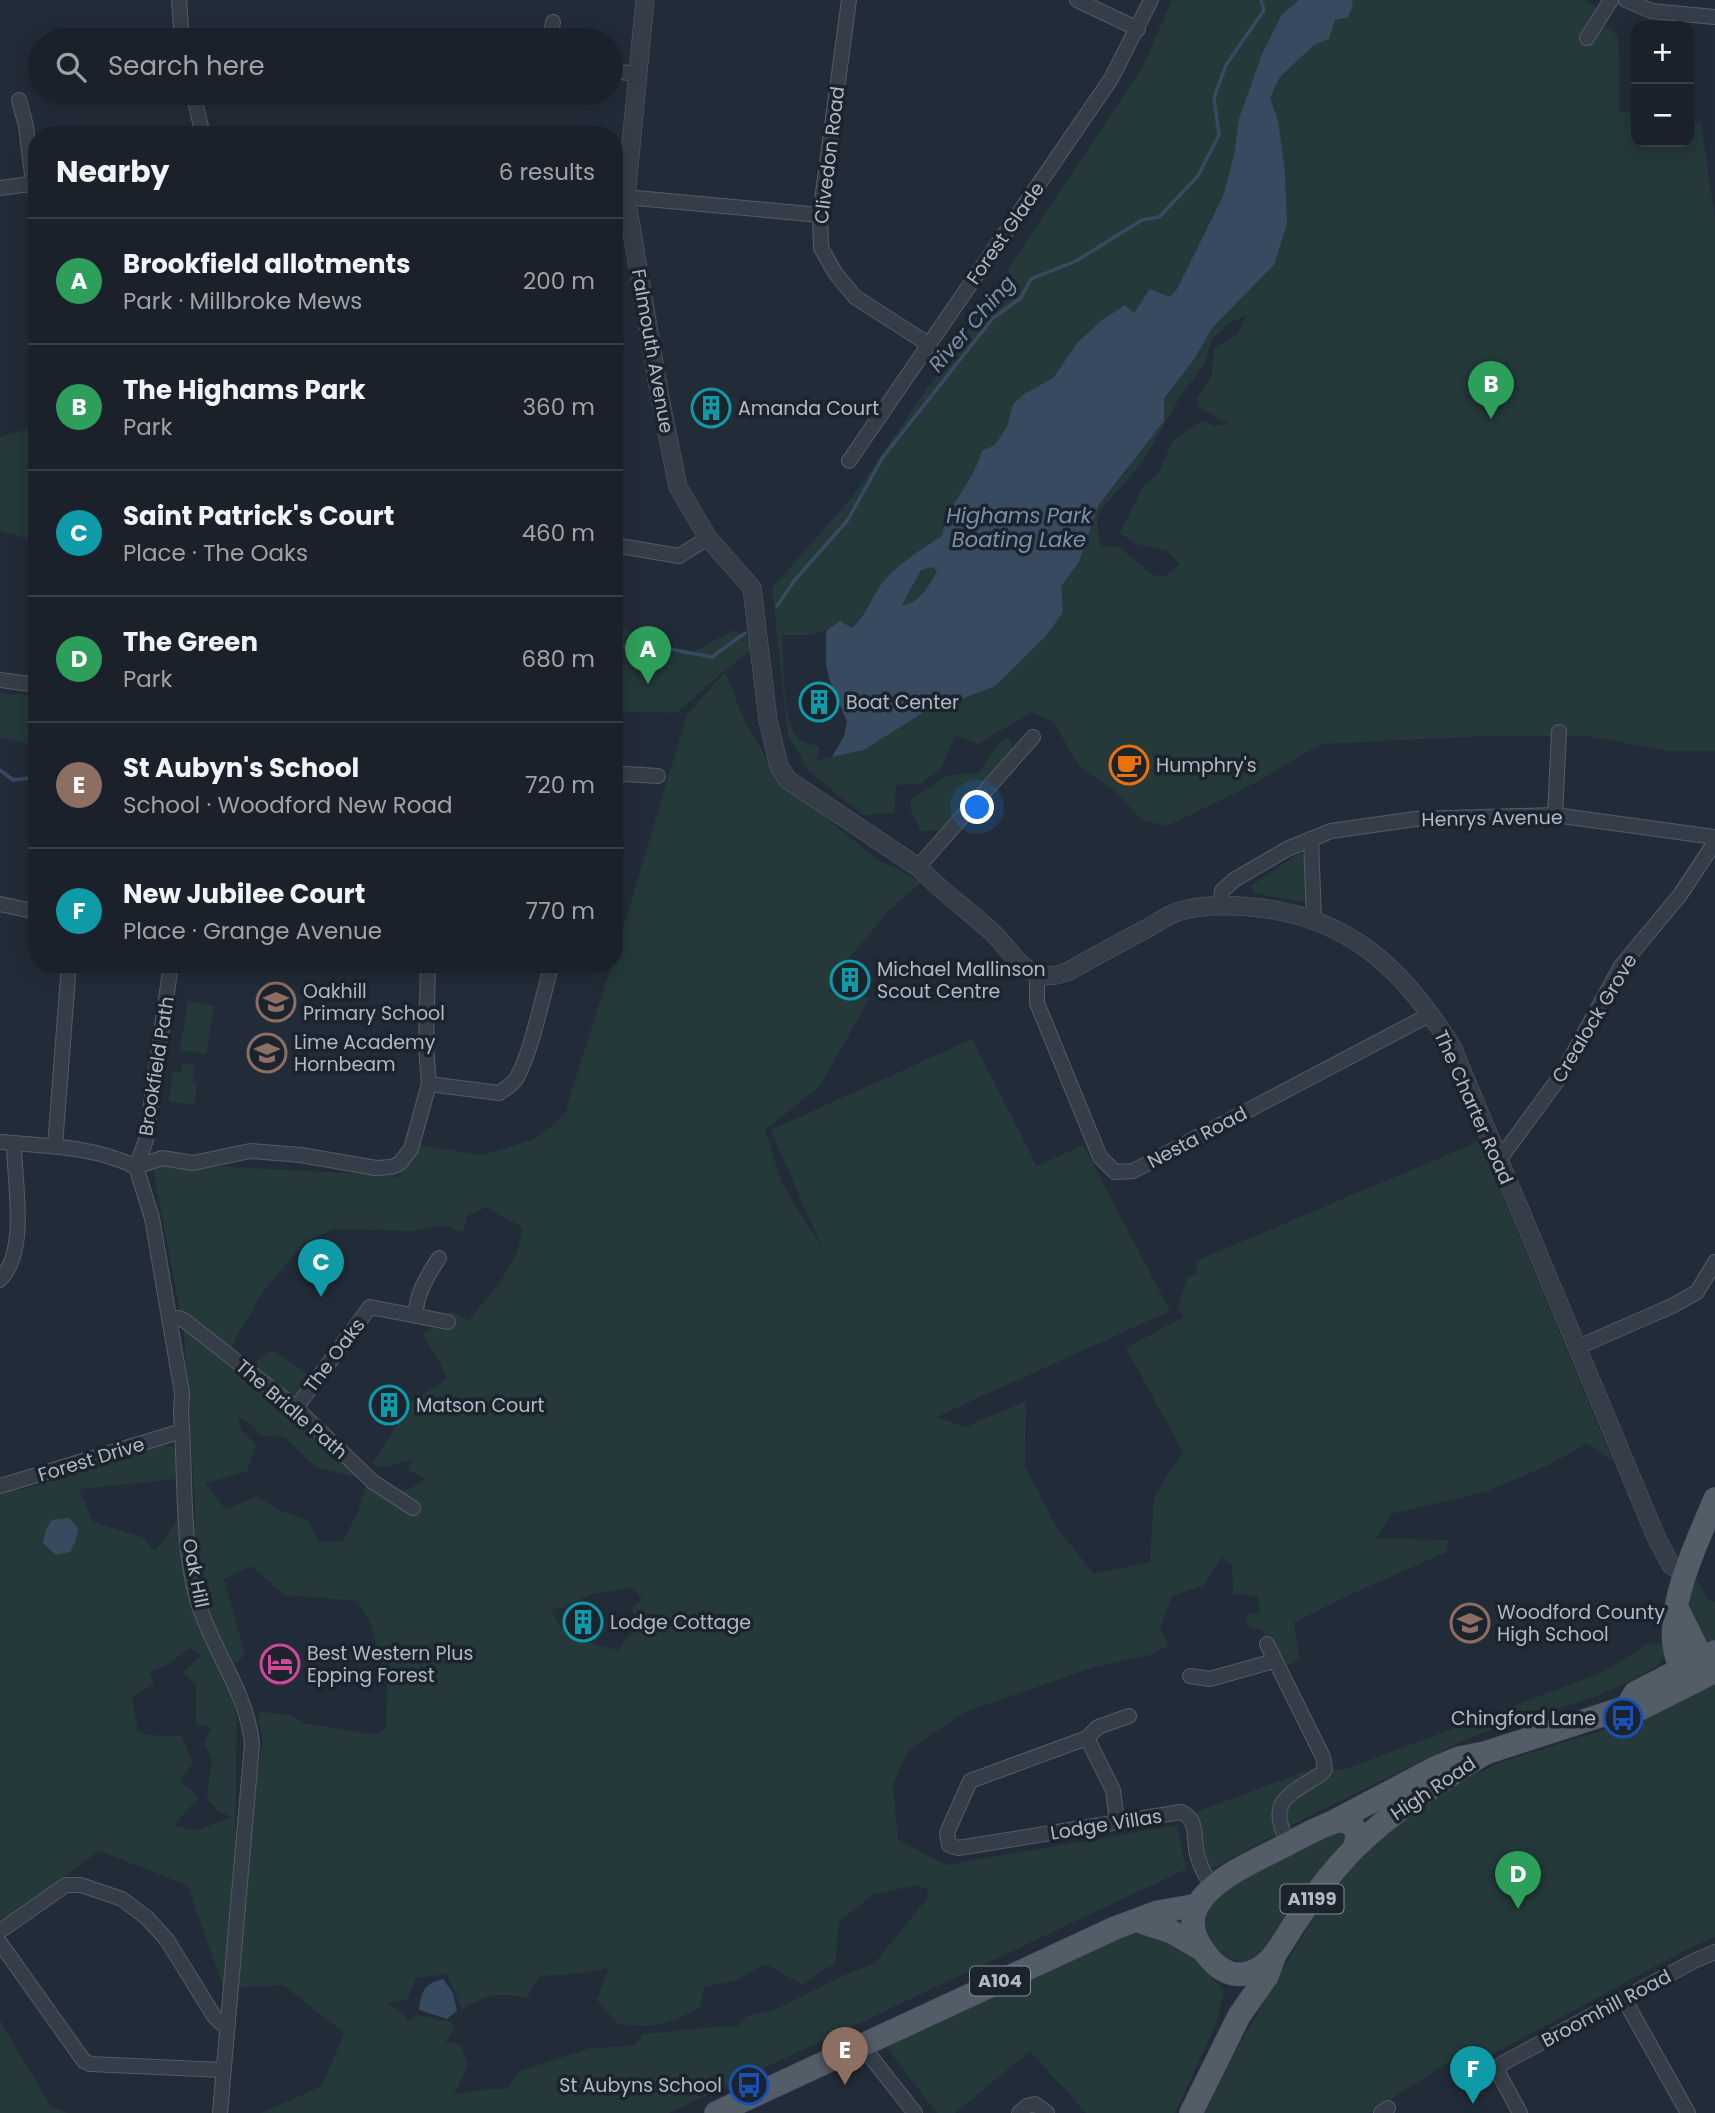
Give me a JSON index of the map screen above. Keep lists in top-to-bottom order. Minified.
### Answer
{"streets":{"main road":["High Road","A1199","A104"],"street":["Clivedon Road","Forest Glade","Falmouth Avenue","Henrys Avenue","Crealock Grove","Brookfield Path","The Charter Road","Nesta Road","The Oaks","The Bridle Path","Forest Drive","Oak Hill","Lodge Villas","Broomhill Road"]},"crossings":[["Clivedon Road","Forest Glade"],["Henrys Avenue","The Charter Road"],["Crealock Grove","The Charter Road"],["Brookfield Path","Oak Hill"],["The Charter Road","Nesta Road"],["The Oaks","The Bridle Path"],["The Bridle Path","Oak Hill"],["Forest Drive","Oak Hill"],["High Road","Lodge Villas"],["High Road","A1199"]],"water":["River Ching","Highams Park Boating Lake"],"places":{"building":["Amanda Court","Boat Center","Michael Mallinson Scout Centre","Matson Court","Lodge Cottage"],"cafe":["Humphry's"],"school or university":["Oakhill Primary School","Lime Academy Hornbeam","Woodford County High School"],"hotel":["Best Western Plus Epping Forest"],"bus stop":["Chingford Lane","St Aubyns School"]},"page":{"map_buttons":["+","−"],"search":"Search here","heading":["Nearby","6 results"],"list":[{"mark":"A","name":"Brookfield allotments","note":"Park · Millbroke Mews","value":"200 m"},{"mark":"B","name":"The Highams Park","note":"Park","value":"360 m"},{"mark":"C","name":"Saint Patrick's Court","note":"Place · The Oaks","value":"460 m"},{"mark":"D","name":"The Green","note":"Park","value":"680 m"},{"mark":"E","name":"St Aubyn's School","note":"School · Woodford New Road","value":"720 m"},{"mark":"F","name":"New Jubilee Court","note":"Place · Grange Avenue","value":"770 m"}],"pins":["B","A","C","D","E","F"]}}
